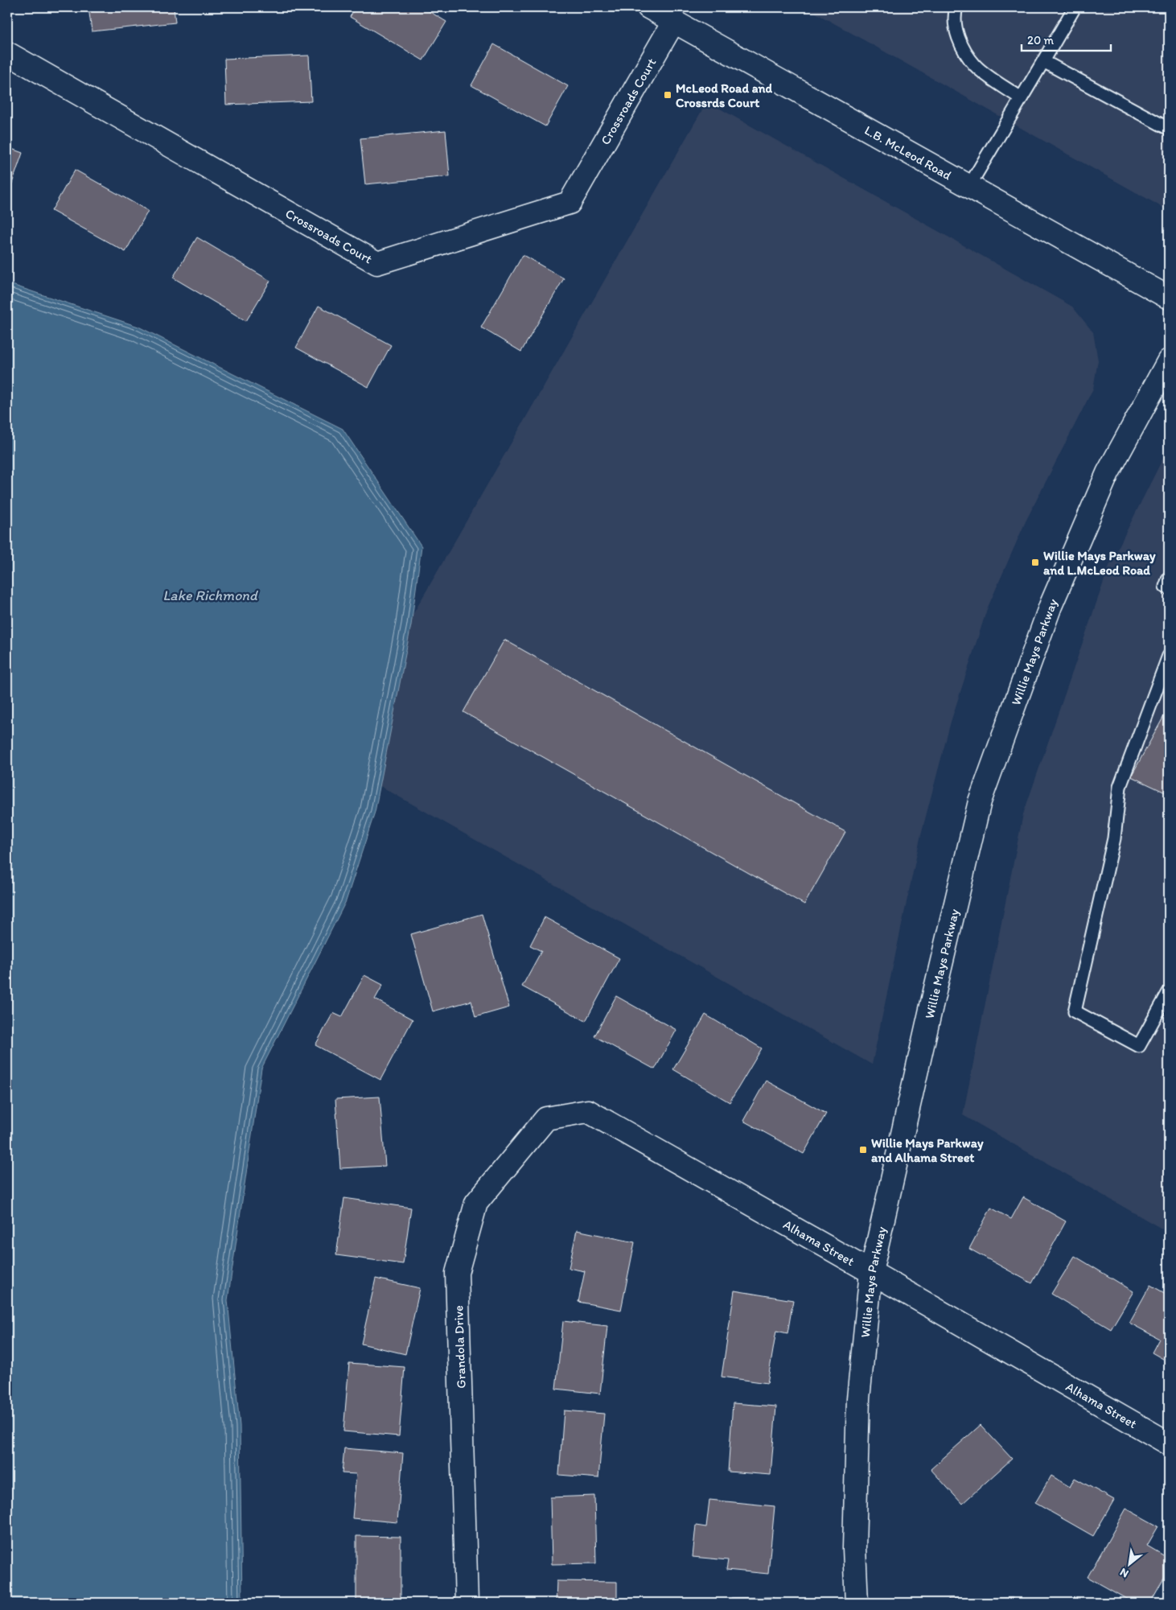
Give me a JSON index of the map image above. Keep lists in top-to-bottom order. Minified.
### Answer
{"streets":{"street":["Crossroads Court","L.B. McLeod Road","Willie Mays Parkway","Alhama Street","Grandola Drive"]},"crossings":[["Crossroads Court","L.B. McLeod Road"],["Willie Mays Parkway","Alhama Street"],["Alhama Street","Grandola Drive"]],"water":["Lake Richmond"],"places":{"transit":["McLeod Road and Crossrds Court","Willie Mays Parkway and L.McLeod Road","Willie Mays Parkway and Alhama Street"]},"scale_bar":"20 m","north":"bottom left"}
